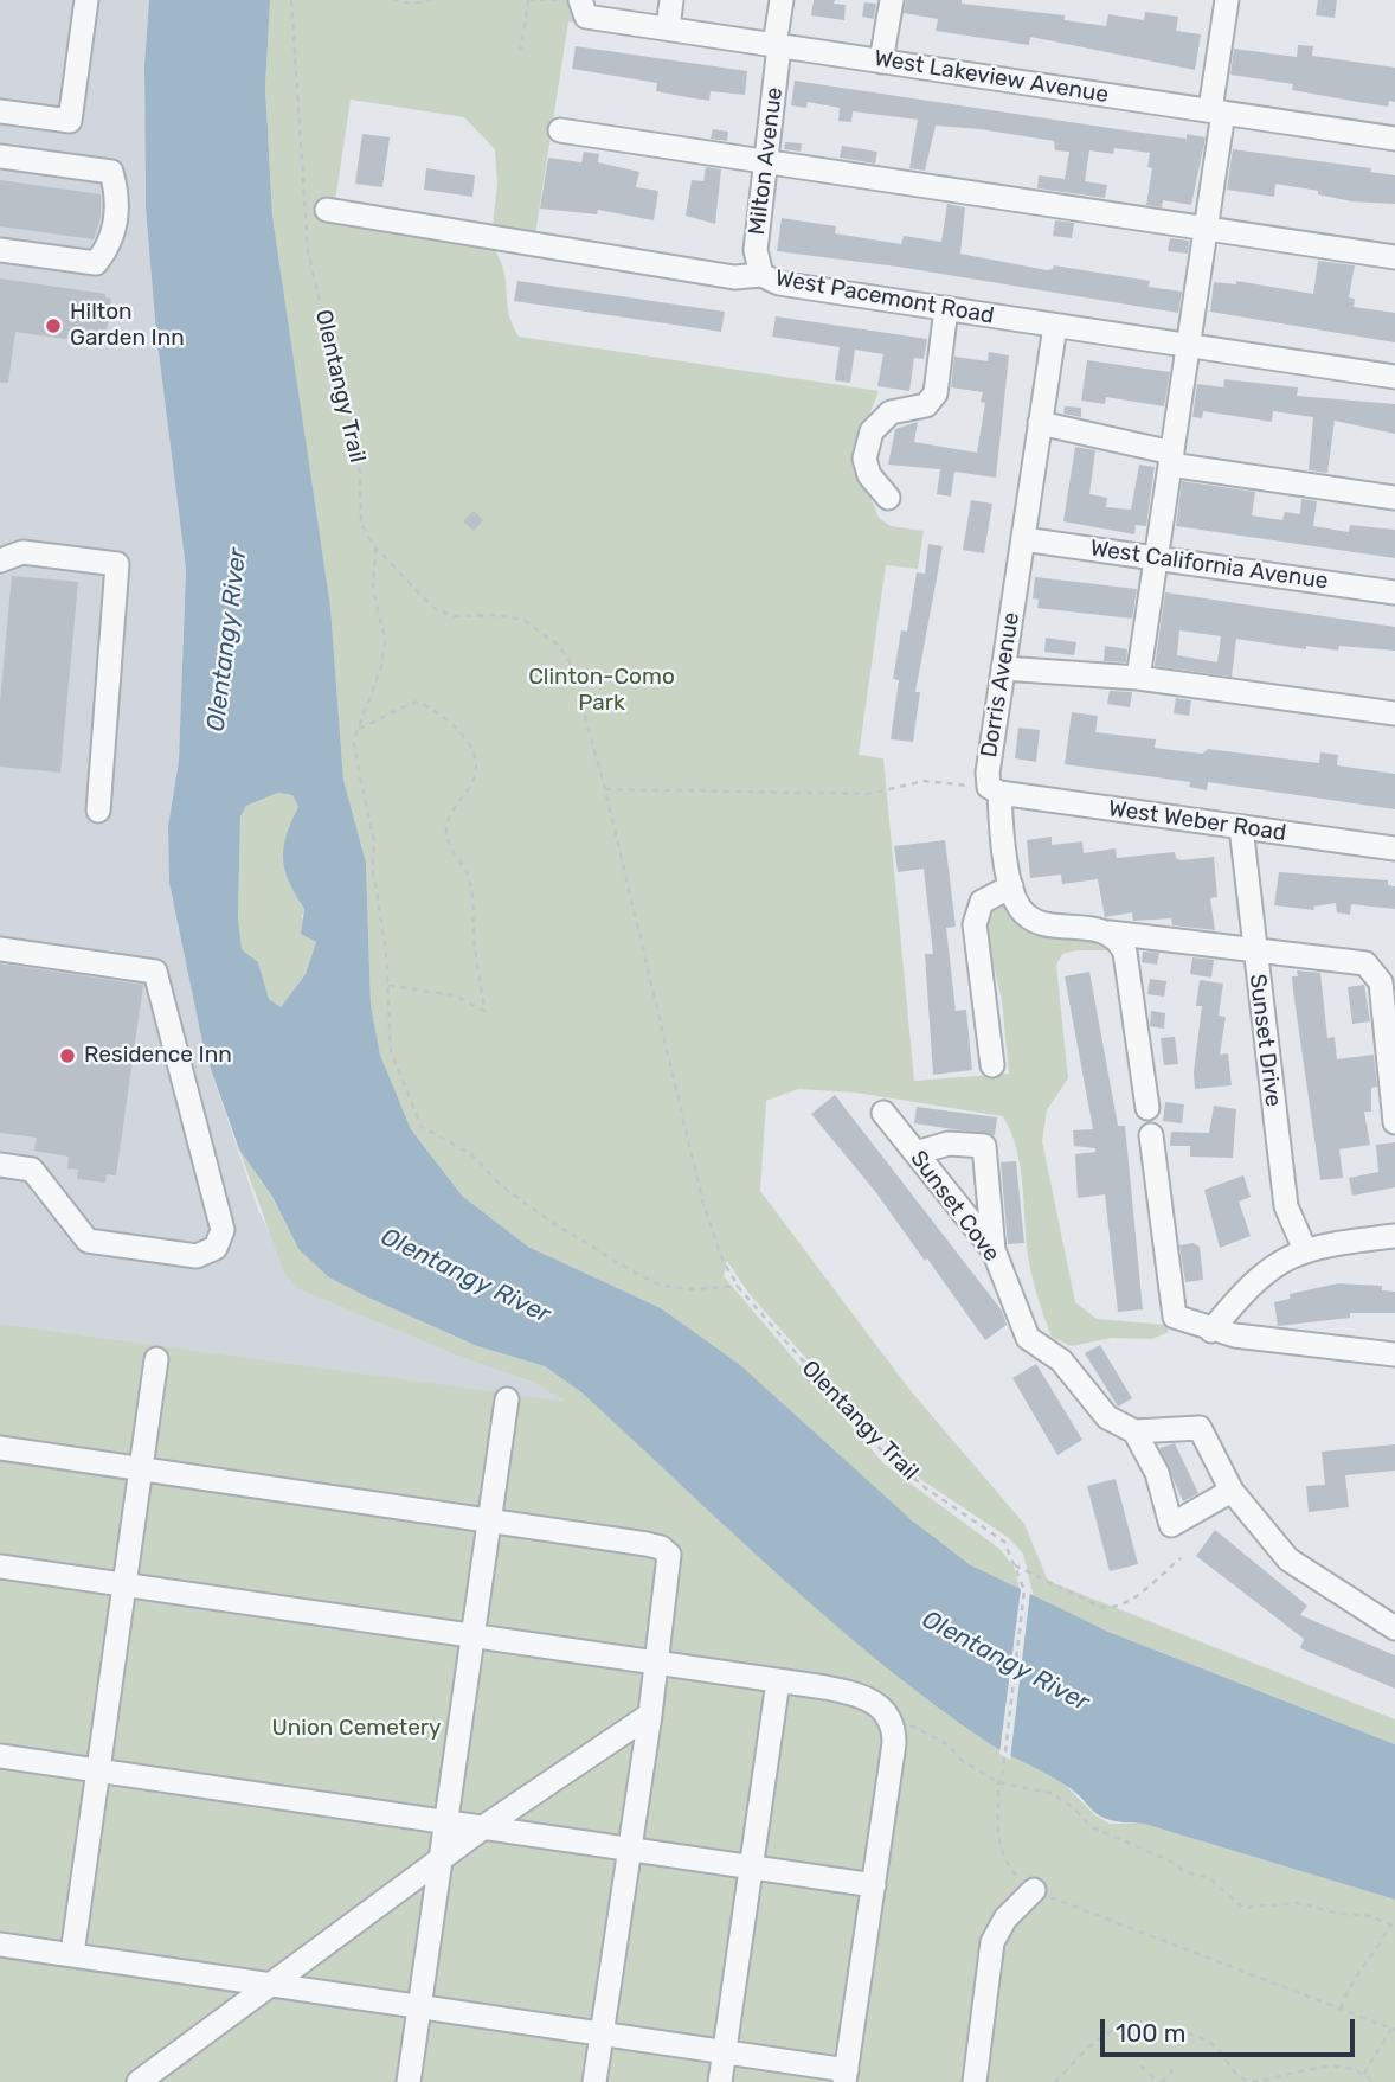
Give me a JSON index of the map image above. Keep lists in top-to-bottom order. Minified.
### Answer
{"streets":{"street":["West Lakeview Avenue","Milton Avenue","West Pacemont Road","West California Avenue","Dorris Avenue","West Weber Road","Sunset Drive","Sunset Cove"],"path":["Olentangy Trail"]},"crossings":[["West Lakeview Avenue","Milton Avenue"],["Milton Avenue","West Pacemont Road"],["West Pacemont Road","Dorris Avenue"],["West California Avenue","Dorris Avenue"],["Dorris Avenue","West Weber Road"],["West Weber Road","Sunset Drive"]],"water":["Olentangy River"],"parks":["Clinton-Como Park","Union Cemetery"],"places":["Hilton Garden Inn","Residence Inn"],"scale_bar":"100 m"}
